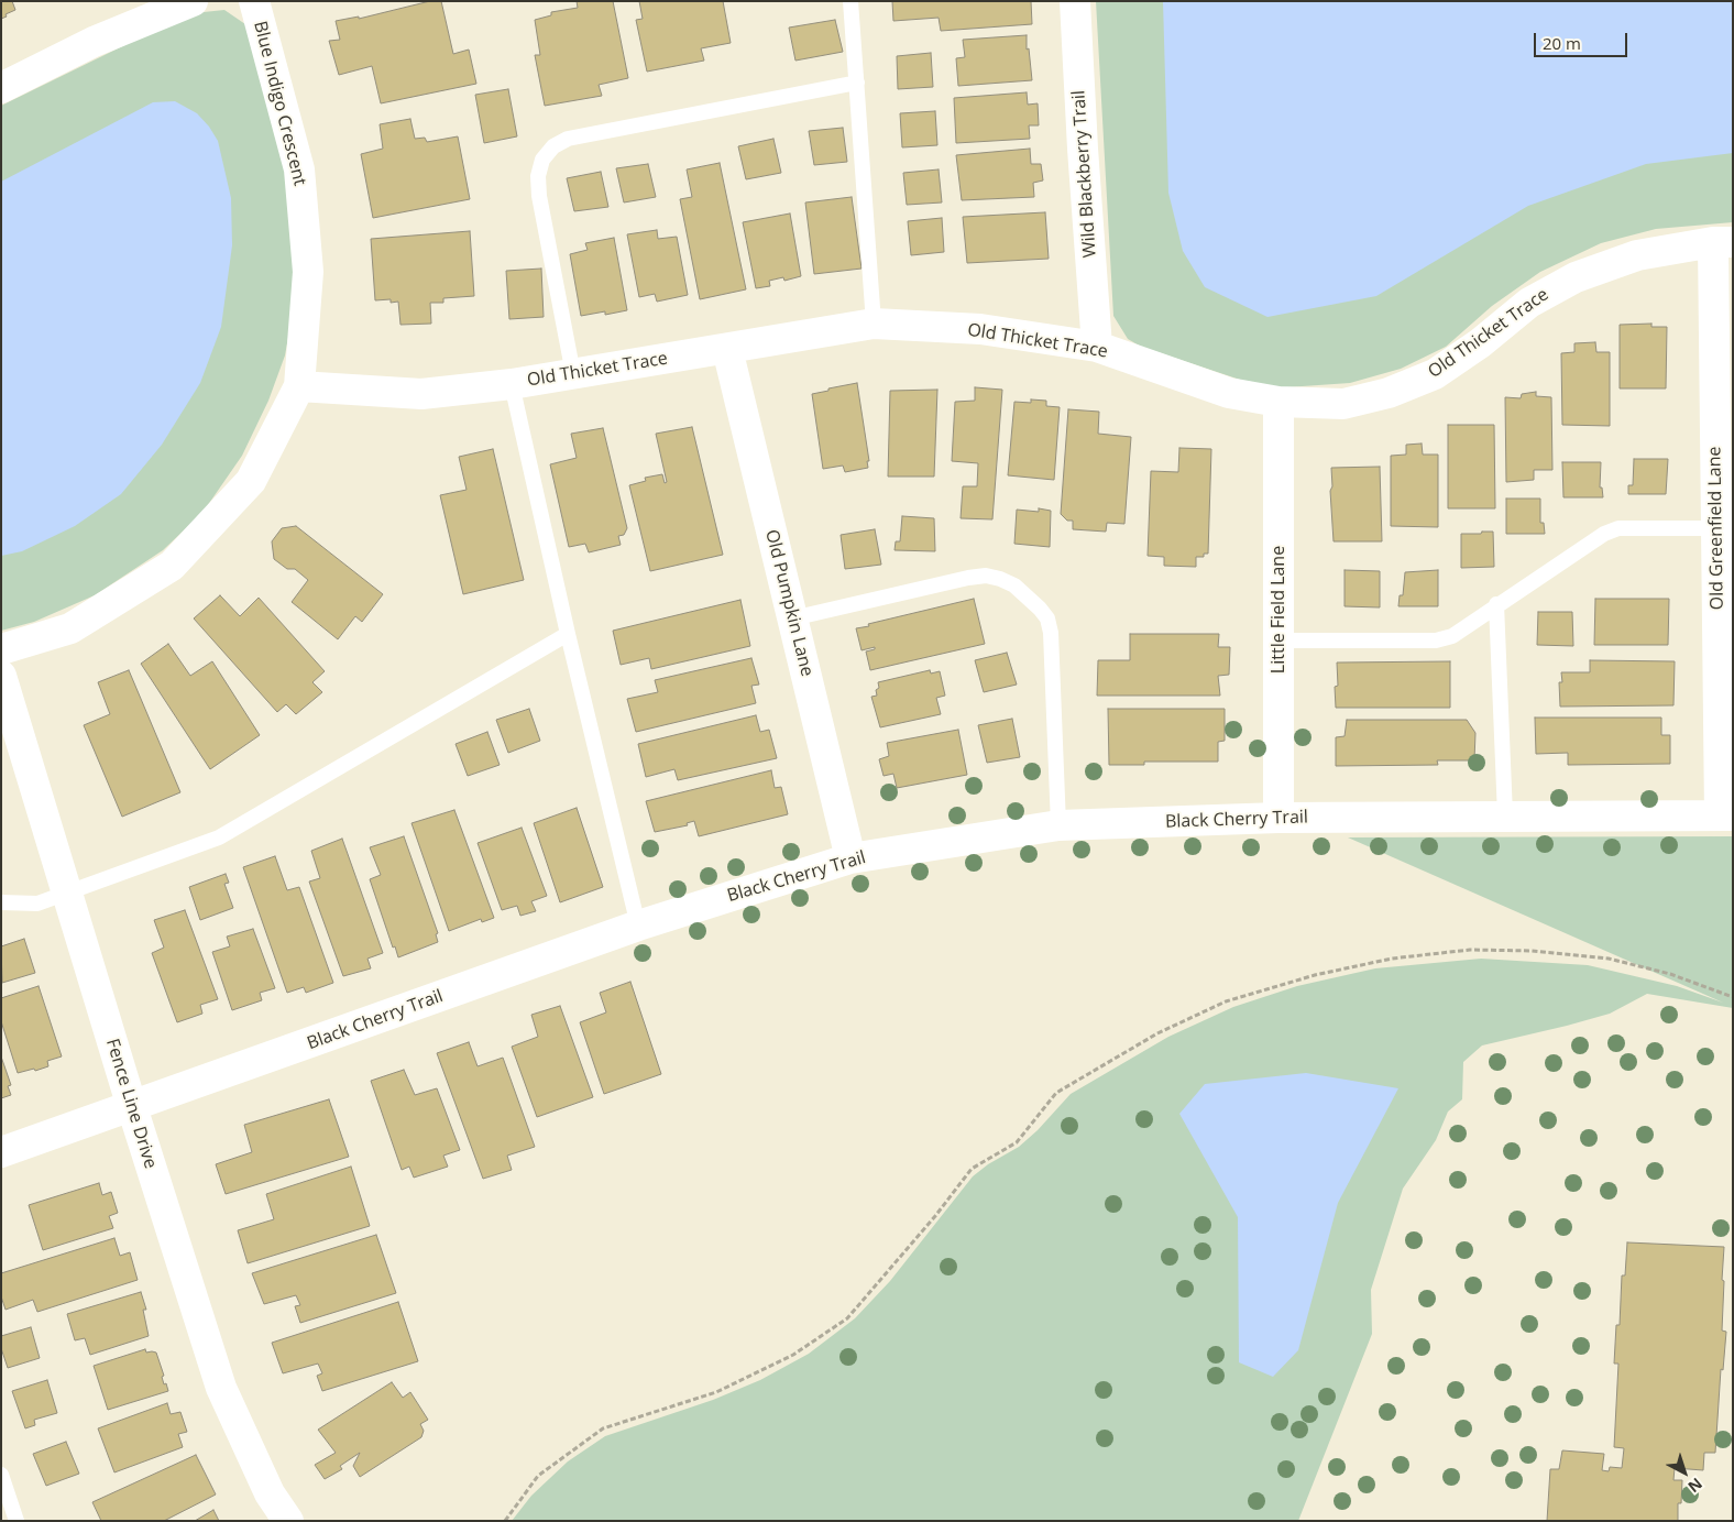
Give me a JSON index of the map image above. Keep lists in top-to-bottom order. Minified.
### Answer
{"streets":{"street":["Blue Indigo Crescent","Wild Blackberry Trail","Old Thicket Trace","Old Greenfield Lane","Old Pumpkin Lane","Little Field Lane","Black Cherry Trail","Fence Line Drive"]},"crossings":[["Blue Indigo Crescent","Old Thicket Trace"],["Wild Blackberry Trail","Old Thicket Trace"],["Old Thicket Trace","Old Greenfield Lane"],["Old Thicket Trace","Old Pumpkin Lane"],["Old Thicket Trace","Little Field Lane"],["Old Greenfield Lane","Black Cherry Trail"],["Old Pumpkin Lane","Black Cherry Trail"],["Little Field Lane","Black Cherry Trail"],["Black Cherry Trail","Fence Line Drive"]],"scale_bar":"20 m","north":"bottom right"}
